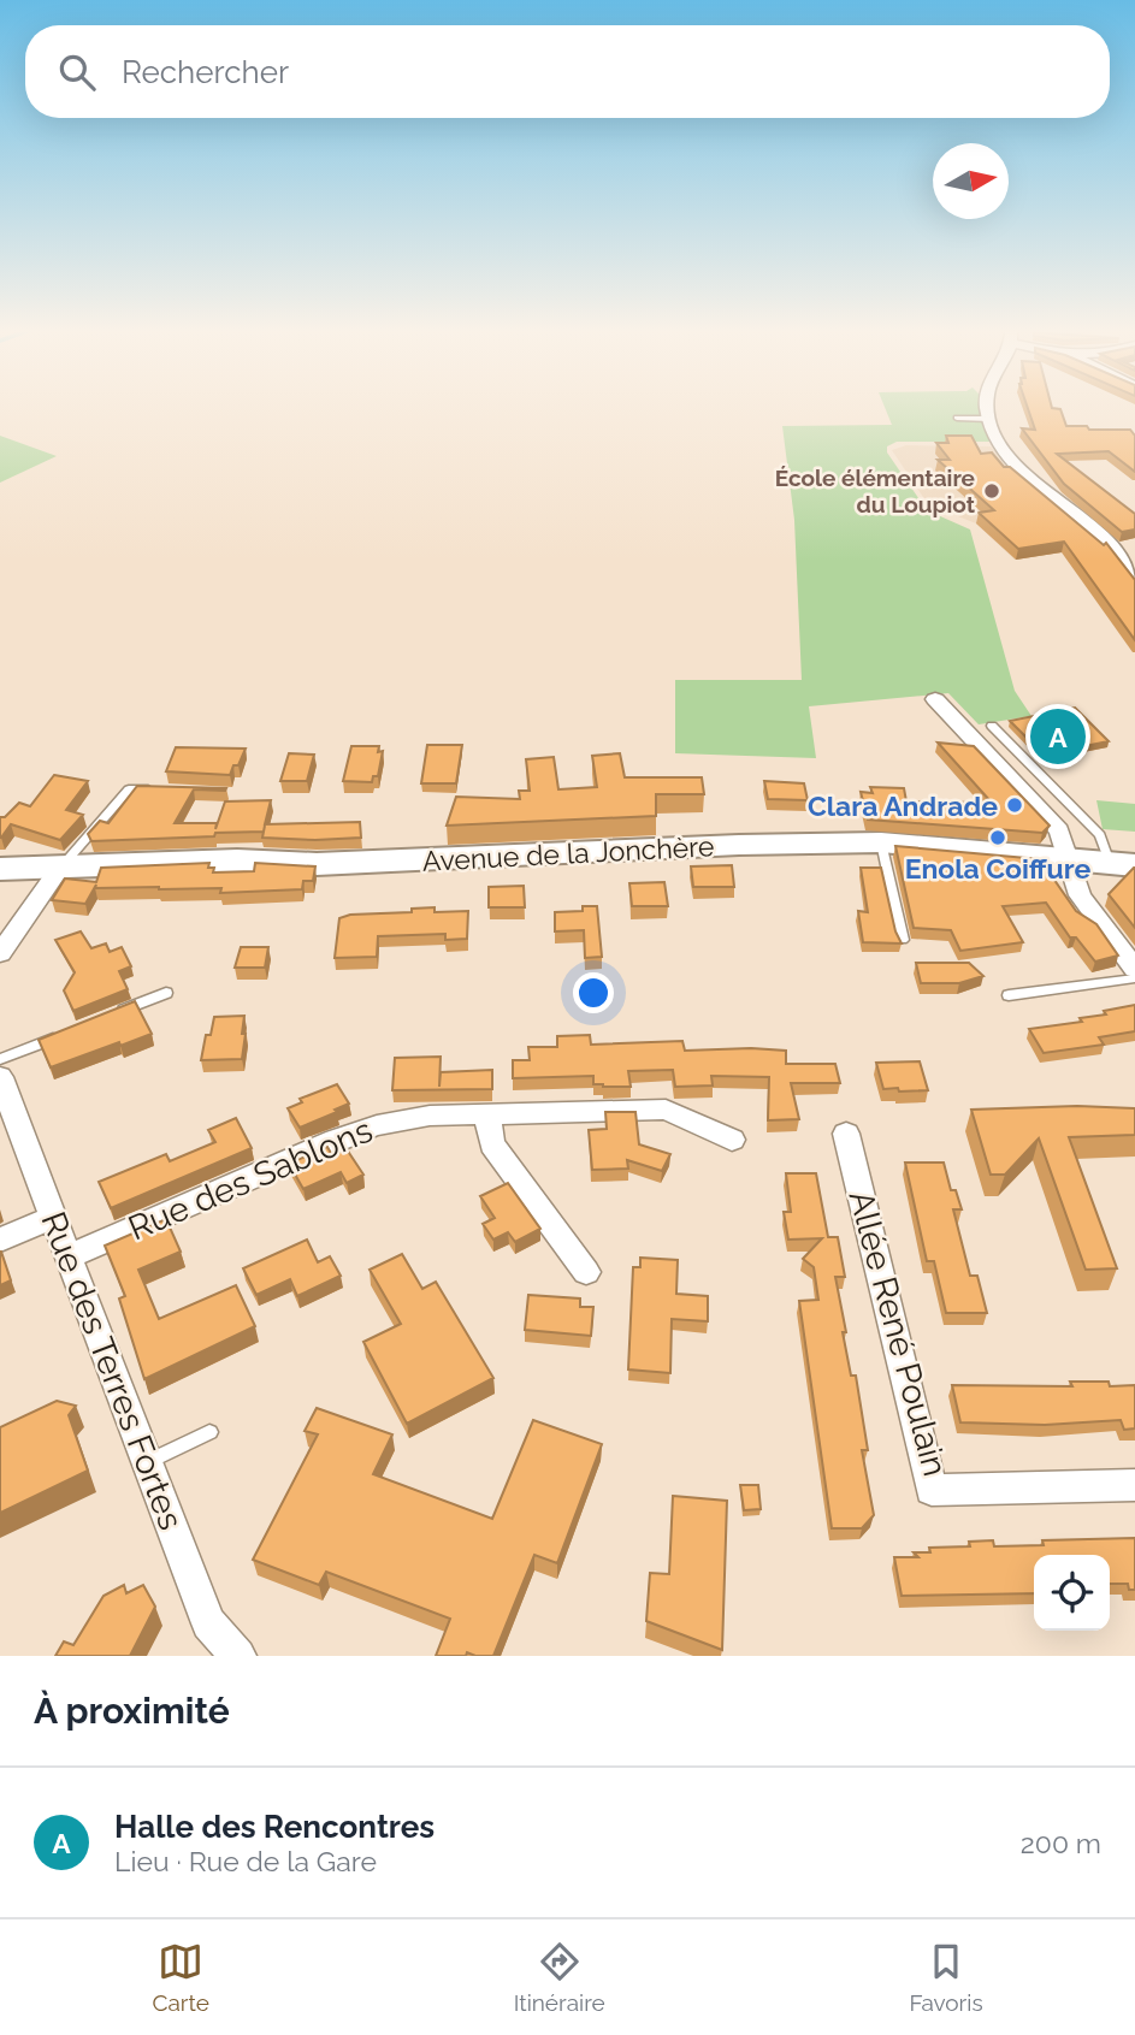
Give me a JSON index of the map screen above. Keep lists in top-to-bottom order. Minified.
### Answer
{"streets":{"main road":["Avenue de la Jonchère"],"street":["Rue des Sablons","Allée René Poulain","Rue des Terres Fortes"]},"crossings":[["Rue des Sablons","Rue des Terres Fortes"]],"places":["École élémentaire du Loupiot","Clara Andrade","Enola Coiffure"],"north":"right","page":{"search":"Rechercher","pins":"A","heading":"À proximité","list":[{"mark":"A","name":"Halle des Rencontres","note":"Lieu · Rue de la Gare","value":"200 m"}],"nav":["Carte","Itinéraire","Favoris"]}}
